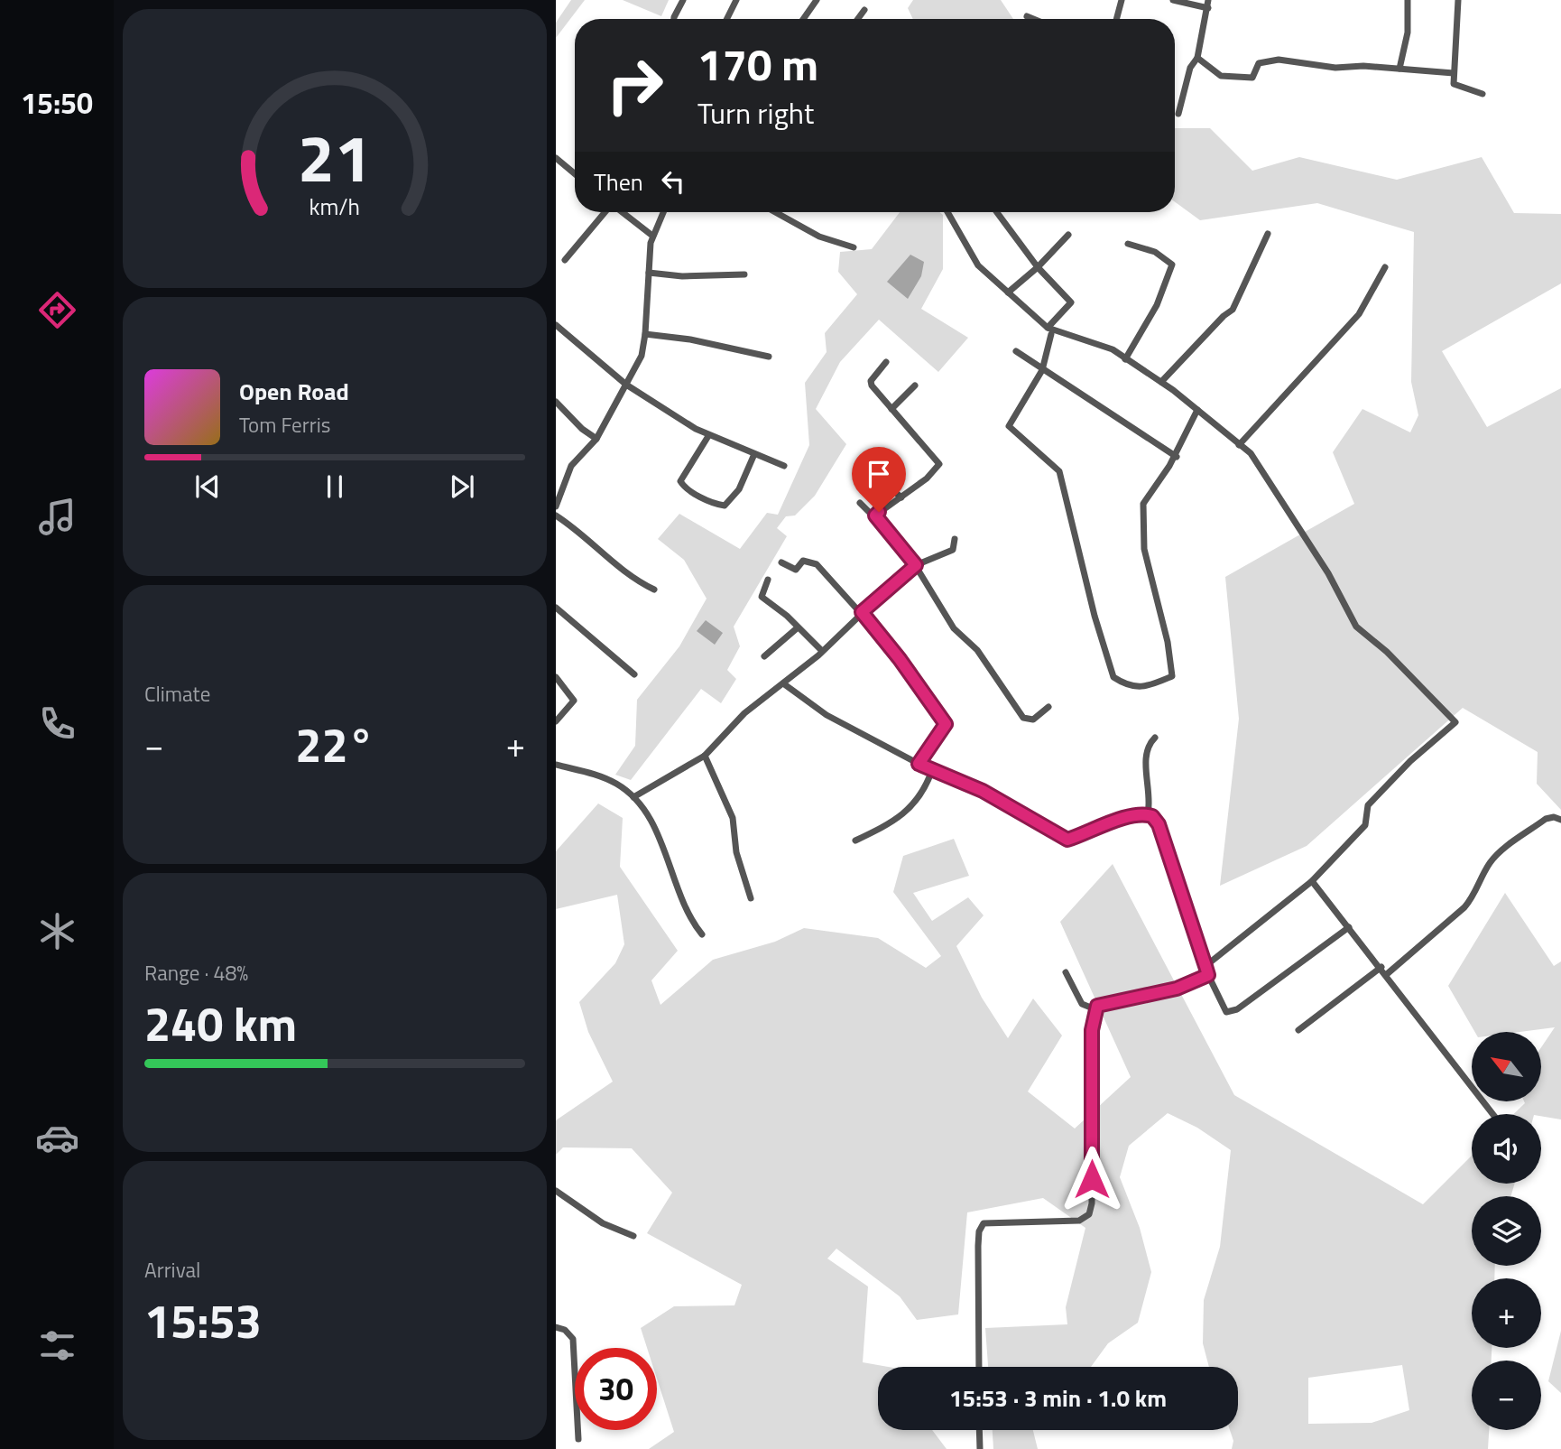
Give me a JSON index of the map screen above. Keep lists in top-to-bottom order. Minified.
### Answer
{"north":"top left","page":{"tabs":"15:50","turn":["170 m","Turn right"],"then":"Then","song":["Open Road","Tom Ferris"],"tile":["Climate",["Range · 48%","240 km"],["Arrival","15:53"]],"heat":["−","22°","+"],"map_buttons":["+","−"],"limit":"30","trip":"15:53 · 3 min · 1.0 km","gauge":["21","km/h"]}}
